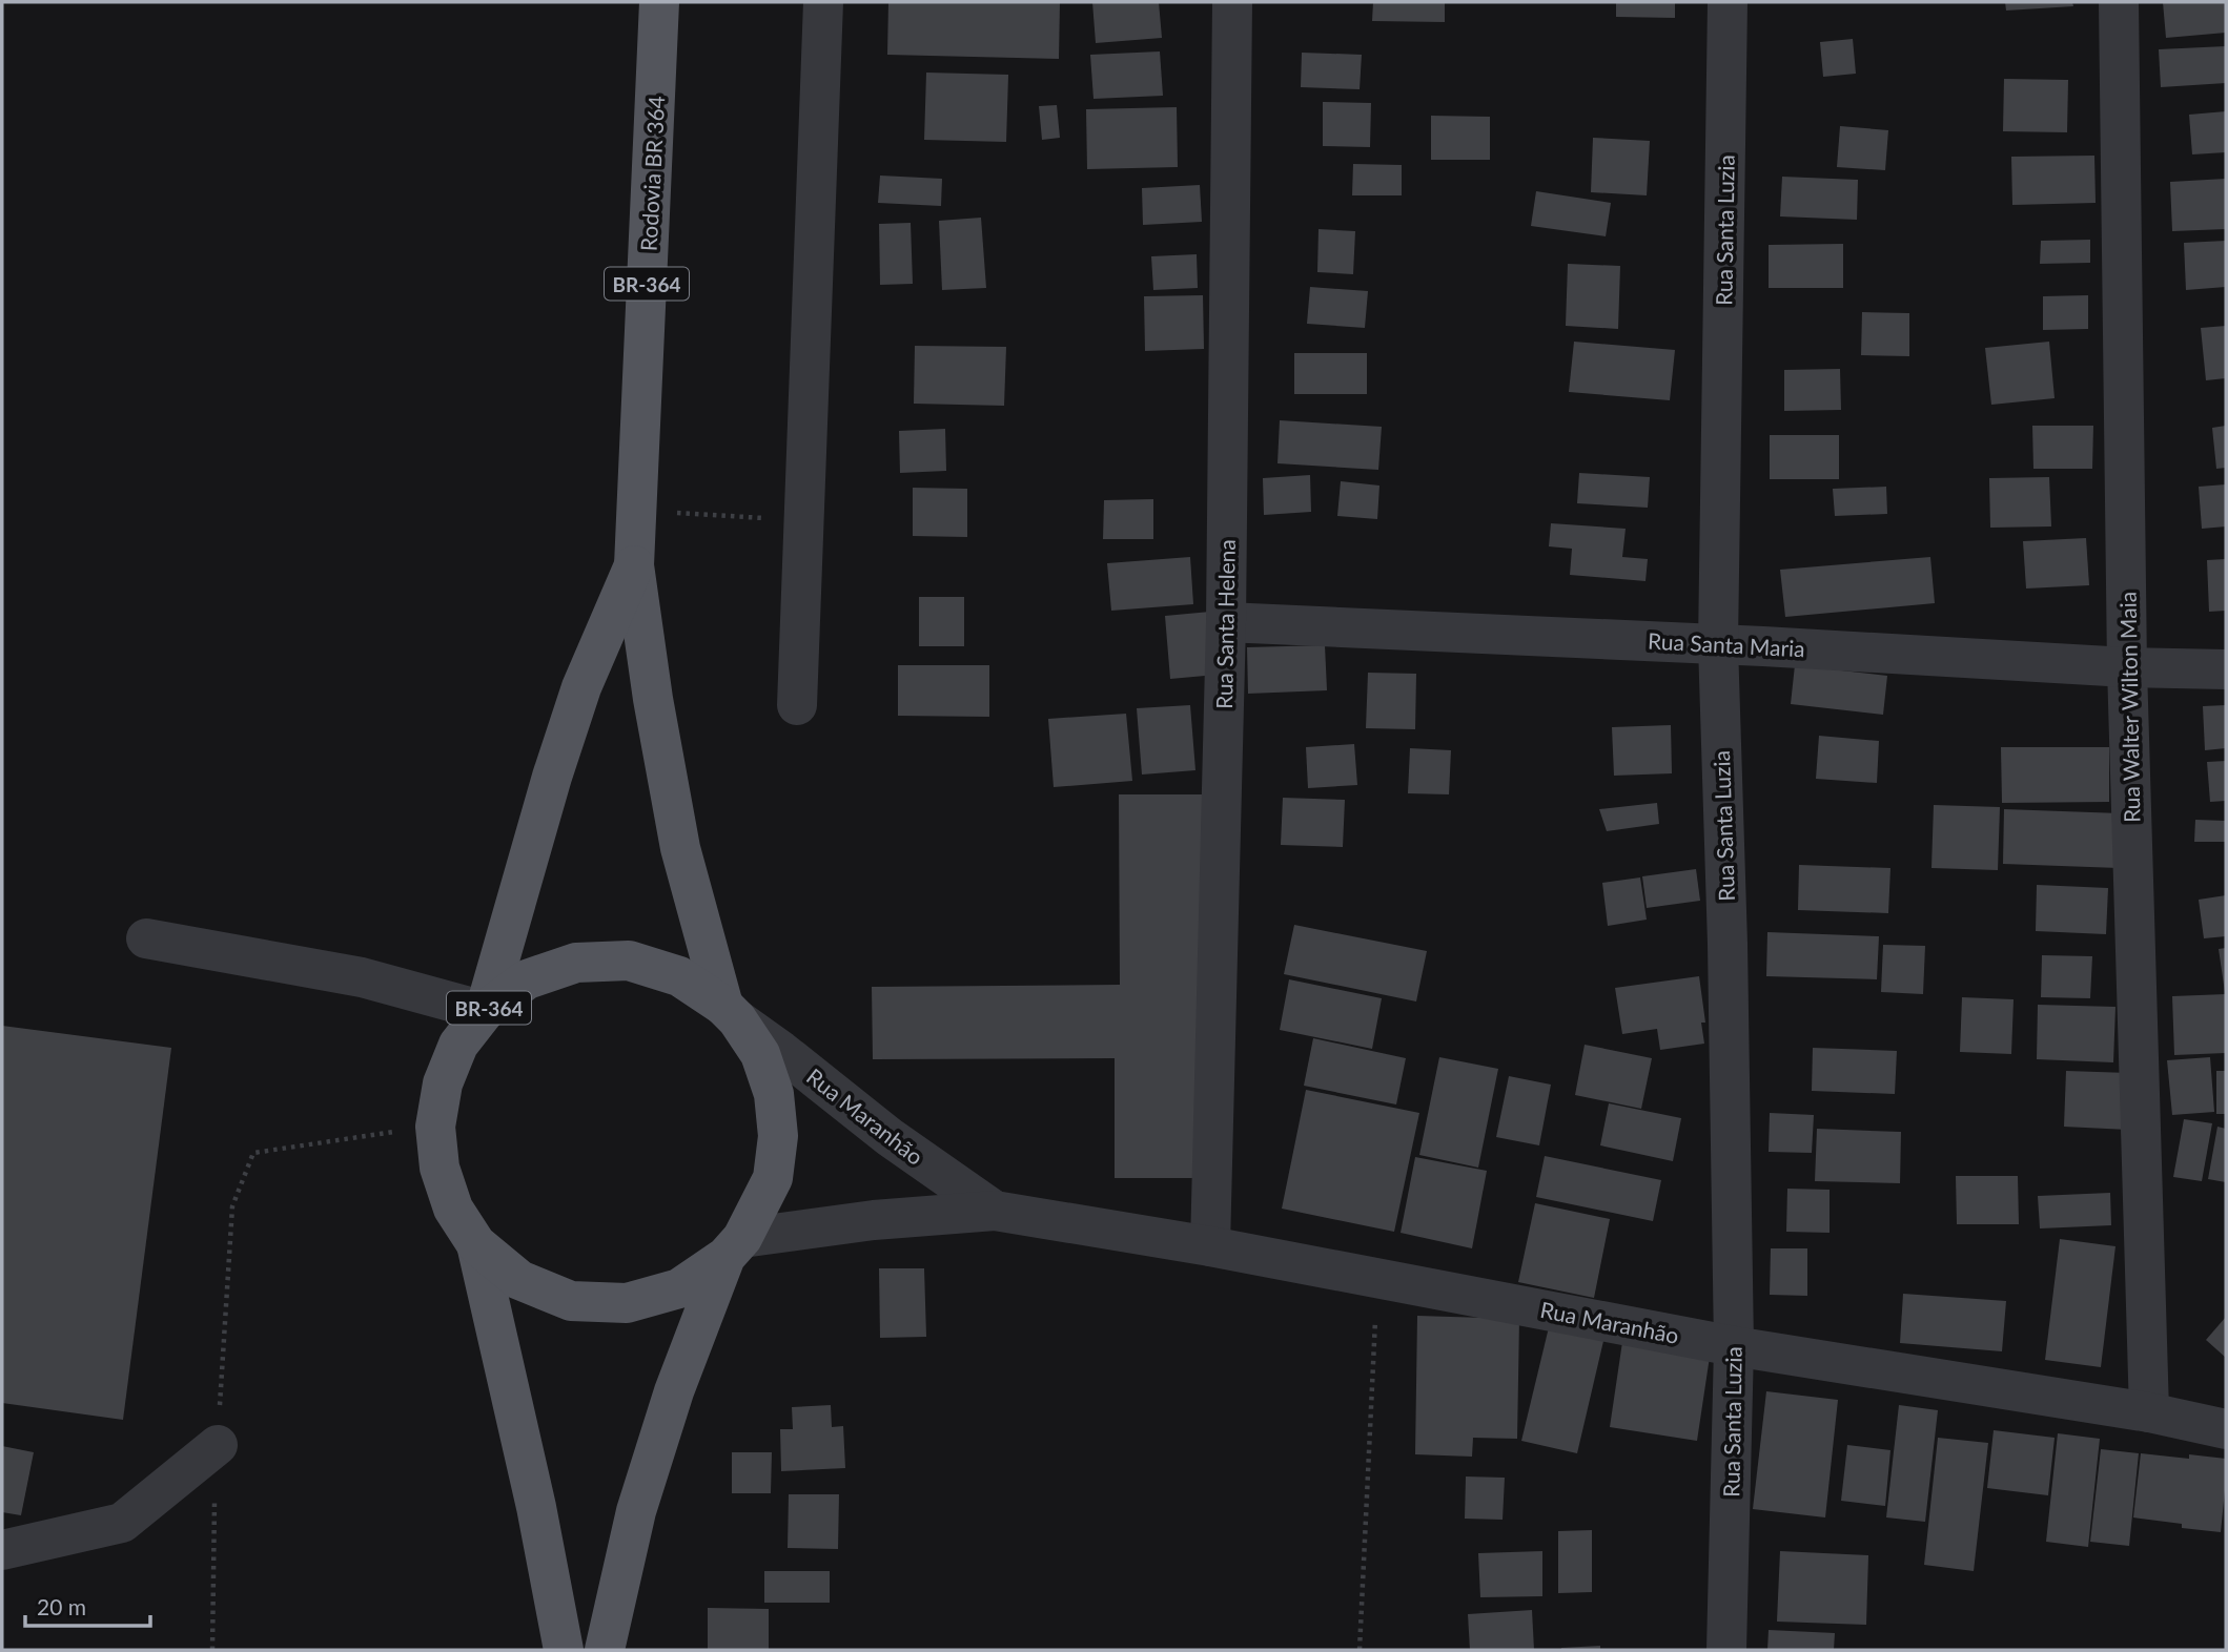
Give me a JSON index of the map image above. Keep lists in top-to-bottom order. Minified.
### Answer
{"streets":{"main road":["Rodovia BR 364","BR-364"],"street":["Rua Santa Luzia","Rua Santa Helena","Rua Santa Maria","Rua Walter Wilton Maia","Rua Maranhão"]},"crossings":[["Rodovia BR 364","BR-364"],["Rua Santa Luzia","Rua Santa Maria"],["Rua Santa Luzia","Rua Maranhão"],["BR-364","Rua Maranhão"],["Rua Santa Helena","Rua Santa Maria"],["Rua Santa Helena","Rua Maranhão"],["Rua Santa Maria","Rua Walter Wilton Maia"],["Rua Walter Wilton Maia","Rua Maranhão"]],"scale_bar":"20 m"}
